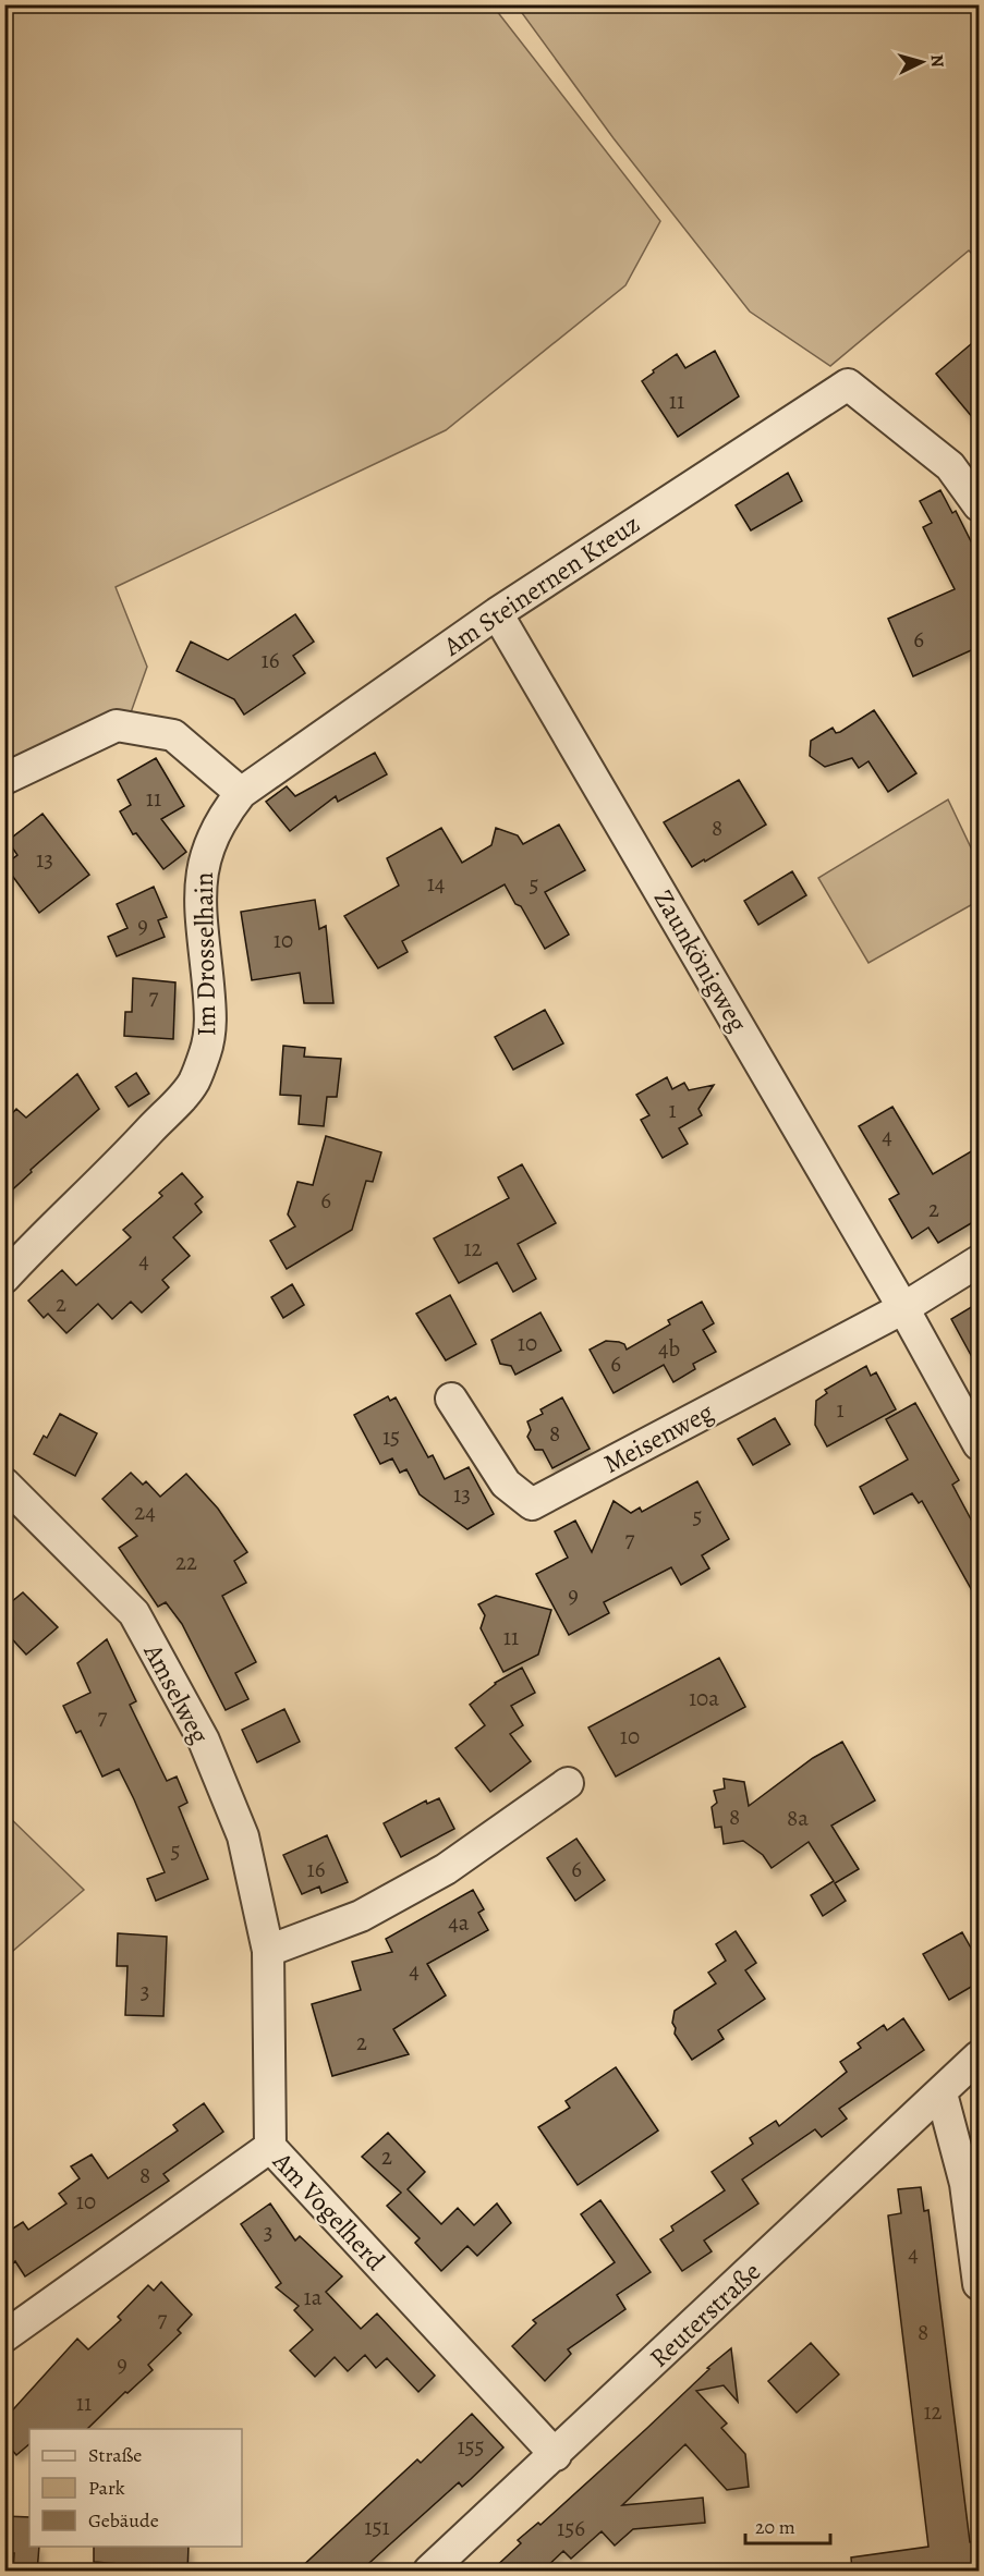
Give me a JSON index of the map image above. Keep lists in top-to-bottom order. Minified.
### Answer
{"streets":{"street":["Am Steinernen Kreuz","Im Drosselhain","Zaunkönigweg","Meisenweg","Amselweg","Am Vogelherd","Reuterstraße"]},"crossings":[["Am Steinernen Kreuz","Im Drosselhain"],["Am Steinernen Kreuz","Zaunkönigweg"],["Zaunkönigweg","Meisenweg"],["Amselweg","Am Vogelherd"],["Am Vogelherd","Reuterstraße"]],"house_numbers":["11","6","16","11","8","13","14","5","9","10","7","1","4","6","2","12","4","2","10","4b","6","1","8","15","13","24","5","7","22","9","11","10a","7","10","8","8a","5","16","6","4a","4","3","2","2","8","10","3","4","1a","7","8","9","11","12","155","151","156"],"legend":["Straße","Park","Gebäude"],"scale_bar":"20 m","north":"right"}
